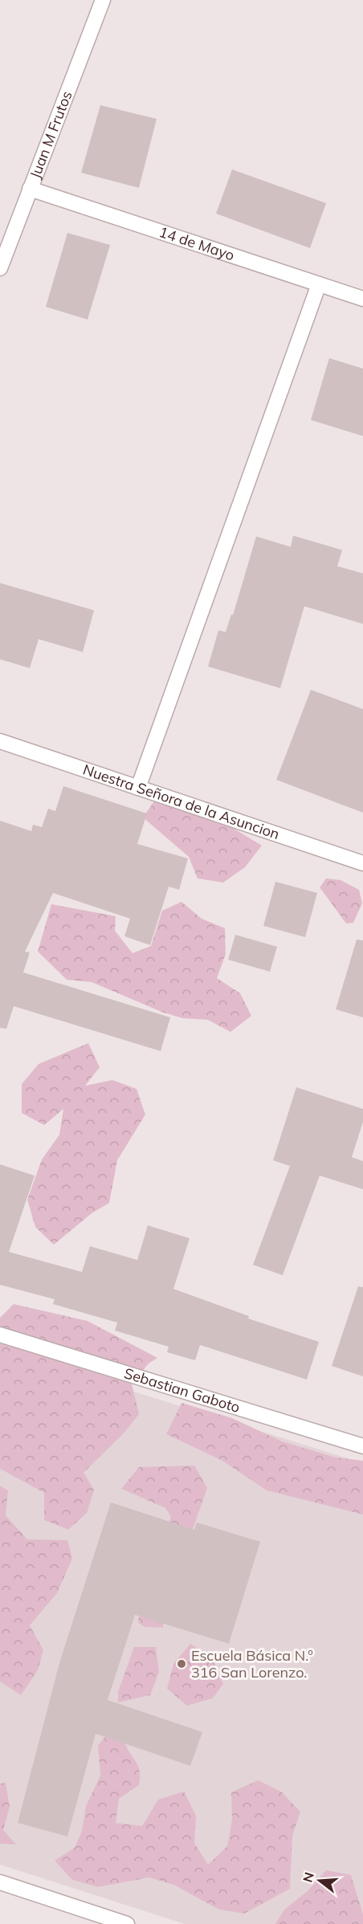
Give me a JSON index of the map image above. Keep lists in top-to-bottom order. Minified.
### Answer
{"streets":{"street":["Juan M Frutos","14 de Mayo","Nuestra Señora de la Asuncion","Sebastian Gaboto"]},"crossings":[["Juan M Frutos","14 de Mayo"]],"places":["Escuela Básica N.º 316 San Lorenzo."],"north":"left"}
